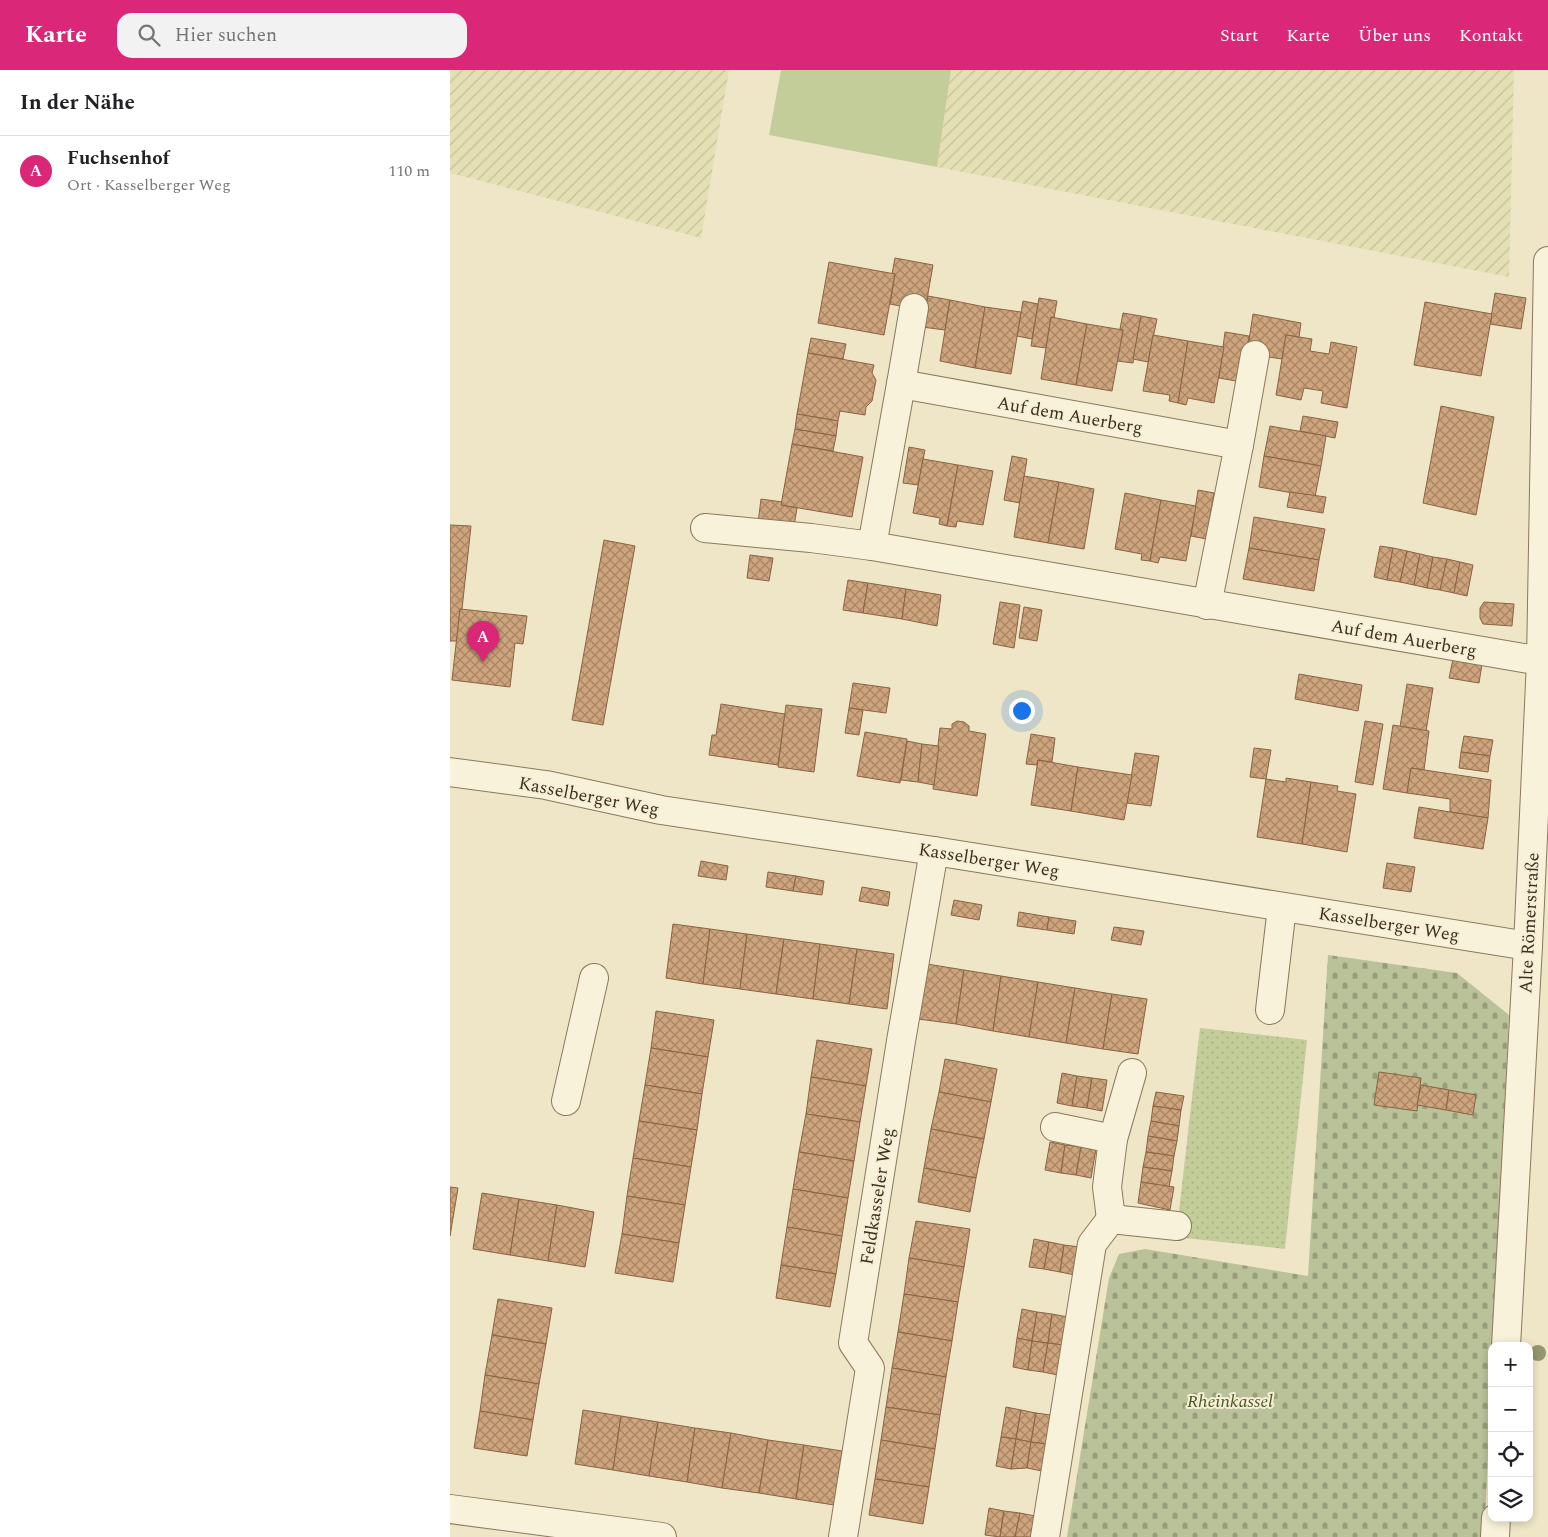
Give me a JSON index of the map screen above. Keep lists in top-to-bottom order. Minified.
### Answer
{"streets":{"street":["Auf dem Auerberg","Kasselberger Weg","Alte Römerstraße","Feldkasseler Weg"]},"crossings":[["Auf dem Auerberg","Alte Römerstraße"],["Kasselberger Weg","Alte Römerstraße"],["Kasselberger Weg","Feldkasseler Weg"]],"parks":["Rheinkassel"],"page":{"header":"Karte","search":"Hier suchen","nav":["Start","Karte","Über uns","Kontakt"],"heading":"In der Nähe","list":[{"mark":"A","name":"Fuchsenhof","note":"Ort · Kasselberger Weg","value":"110 m"}],"pins":"A","map_buttons":["+","−"]}}
